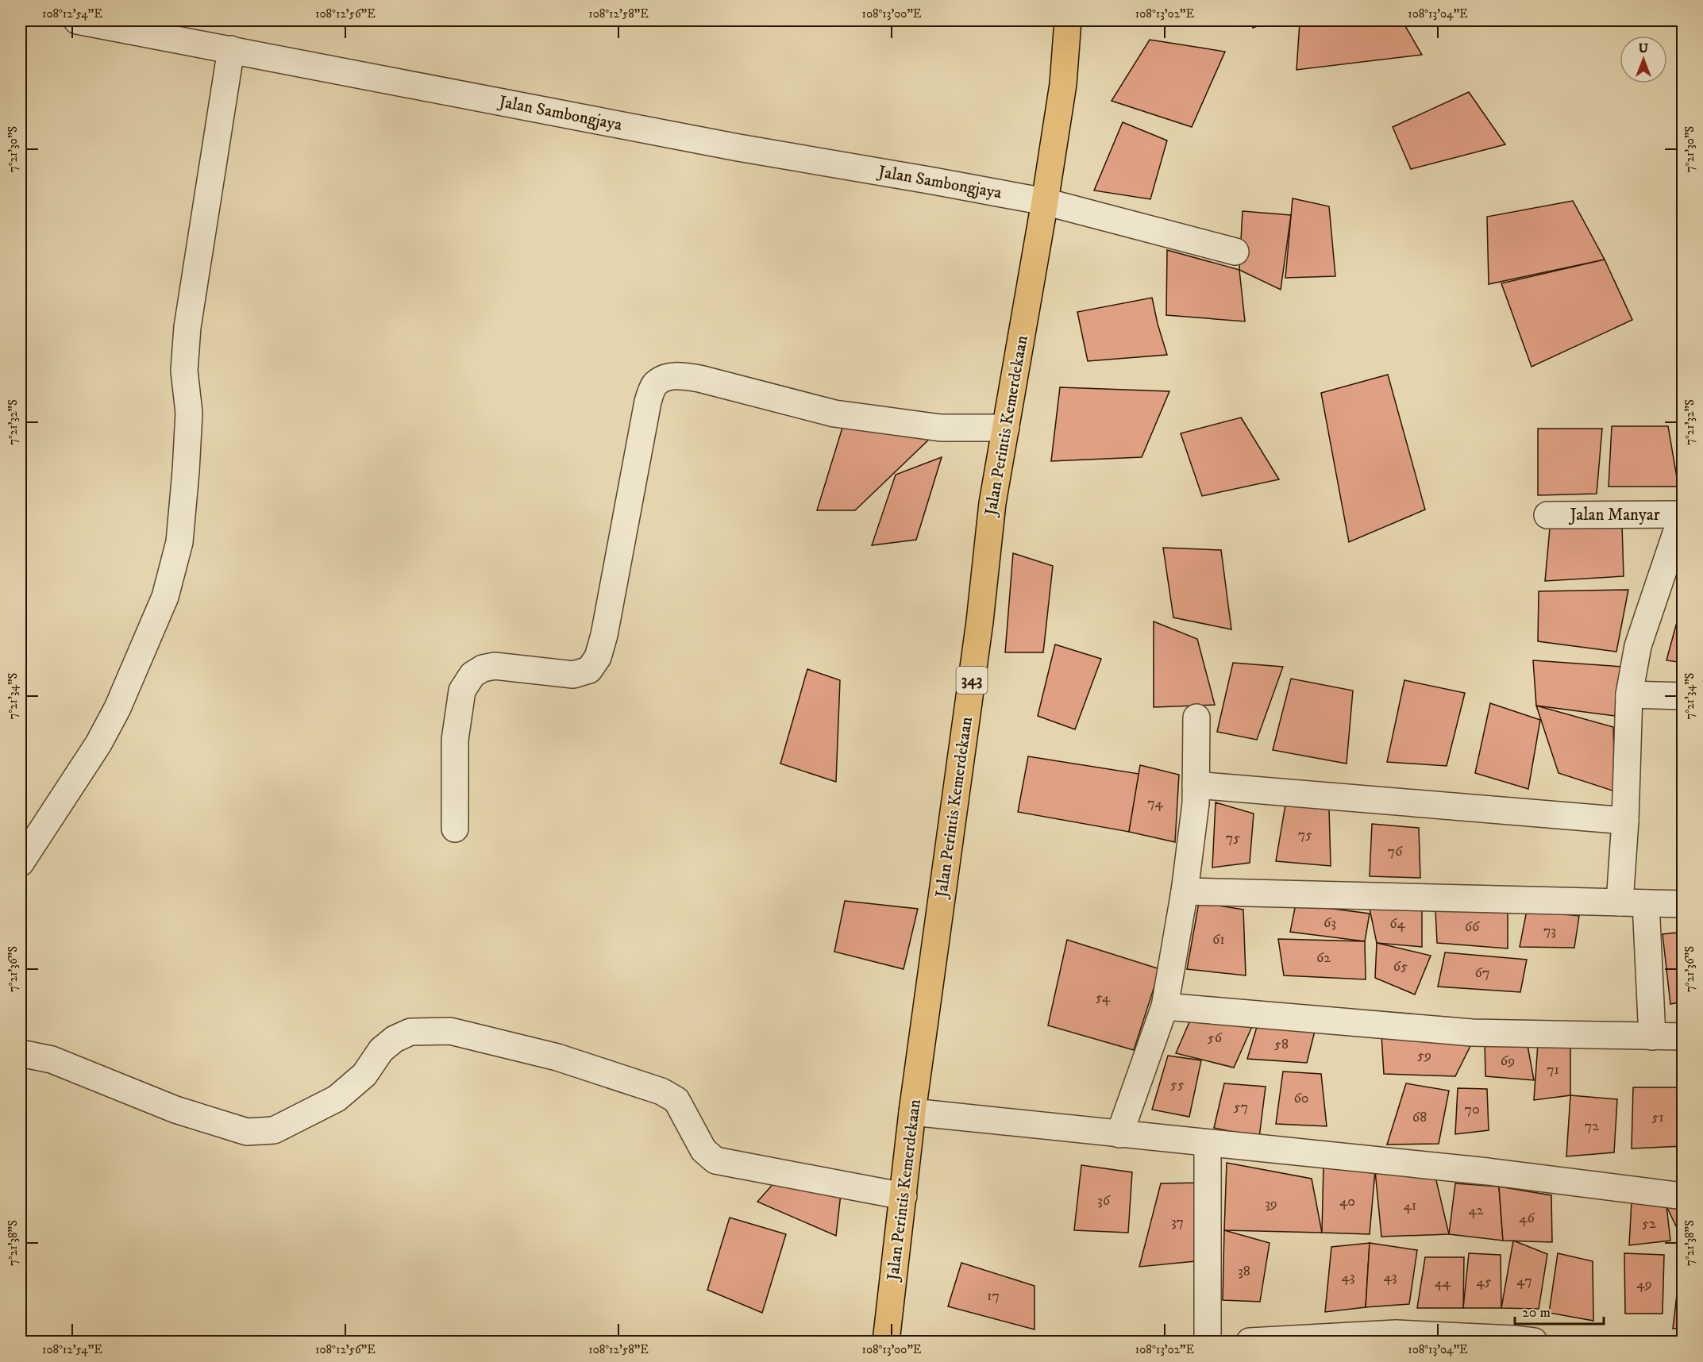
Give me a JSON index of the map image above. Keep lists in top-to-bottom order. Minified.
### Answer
{"streets":{"main road":["Jalan Perintis Kemerdekaan","343"],"street":["Jalan Sambongjaya","Jalan Manyar"]},"crossings":[["Jalan Sambongjaya","Jalan Perintis Kemerdekaan"]],"house_numbers":["74","75","75","76","63","64","66","73","61","62","65","67","54","56","58","59","69","71","55","60","57","70","68","51","72","36","40","39","41","42","46","37","52","38","43","43","47","45","44","49","17"],"scale_bar":"20 m","north":"top","coordinates":["108°12'54\"E","108°12'56\"E","108°12'58\"E","108°13'00\"E","108°13'02\"E","108°13'04\"E","7°21'30\"S","7°21'32\"S","7°21'34\"S","7°21'36\"S","7°21'38\"S"]}
